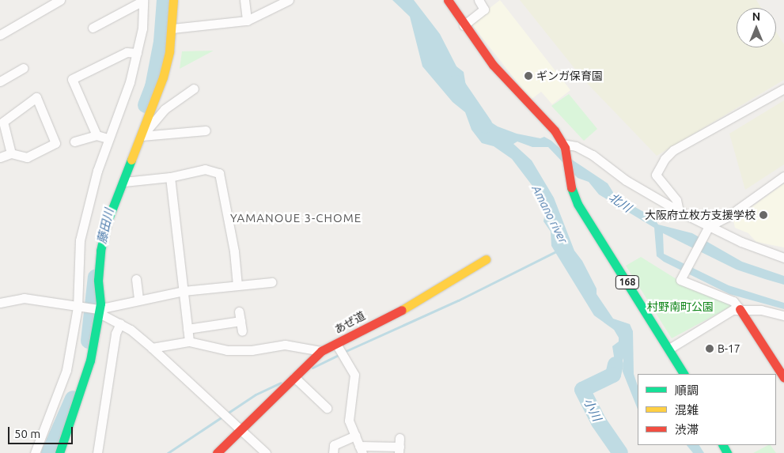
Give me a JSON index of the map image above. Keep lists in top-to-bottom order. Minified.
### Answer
{"streets":{"main road":["168","あぜ道"]},"districts":["YAMANOUE 3-CHOME"],"water":["北川","Amano river","藤田川","小川"],"parks":["村野南町公園"],"places":["ギンガ保育園","大阪府立枚方支援学校","B-17"],"legend":["順調","混雑","渋滞"],"scale_bar":"50 m","north":"top"}
